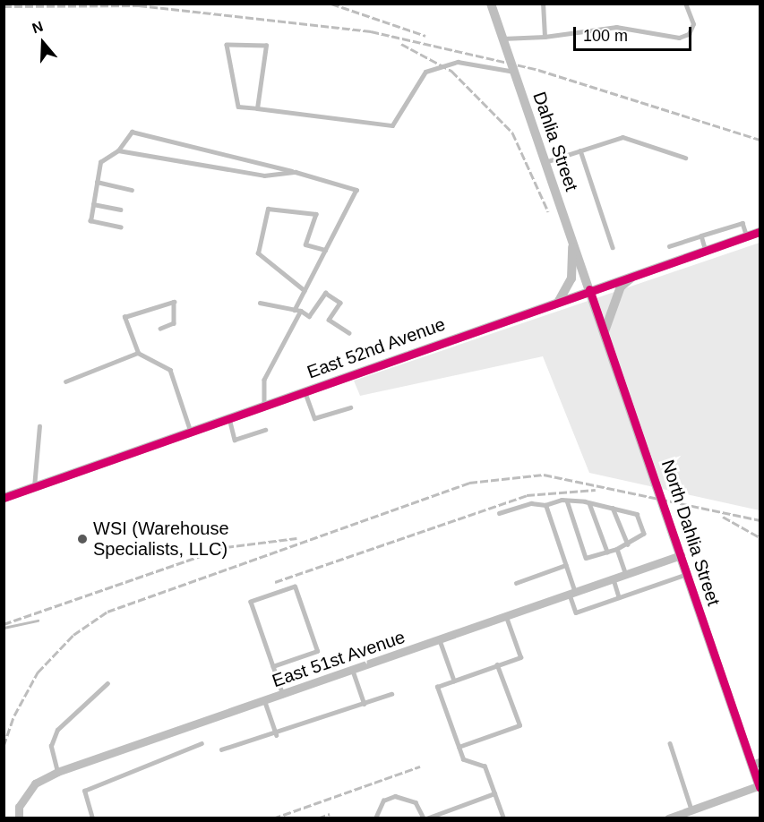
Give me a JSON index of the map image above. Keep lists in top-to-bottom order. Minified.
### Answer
{"streets":{"street":["Dahlia Street","East 52nd Avenue","North Dahlia Street","East 51st Avenue"]},"crossings":[["Dahlia Street","East 52nd Avenue"],["Dahlia Street","North Dahlia Street"],["East 52nd Avenue","North Dahlia Street"],["North Dahlia Street","East 51st Avenue"]],"places":["WSI (Warehouse Specialists, LLC)"],"scale_bar":"100 m","north":"top"}
